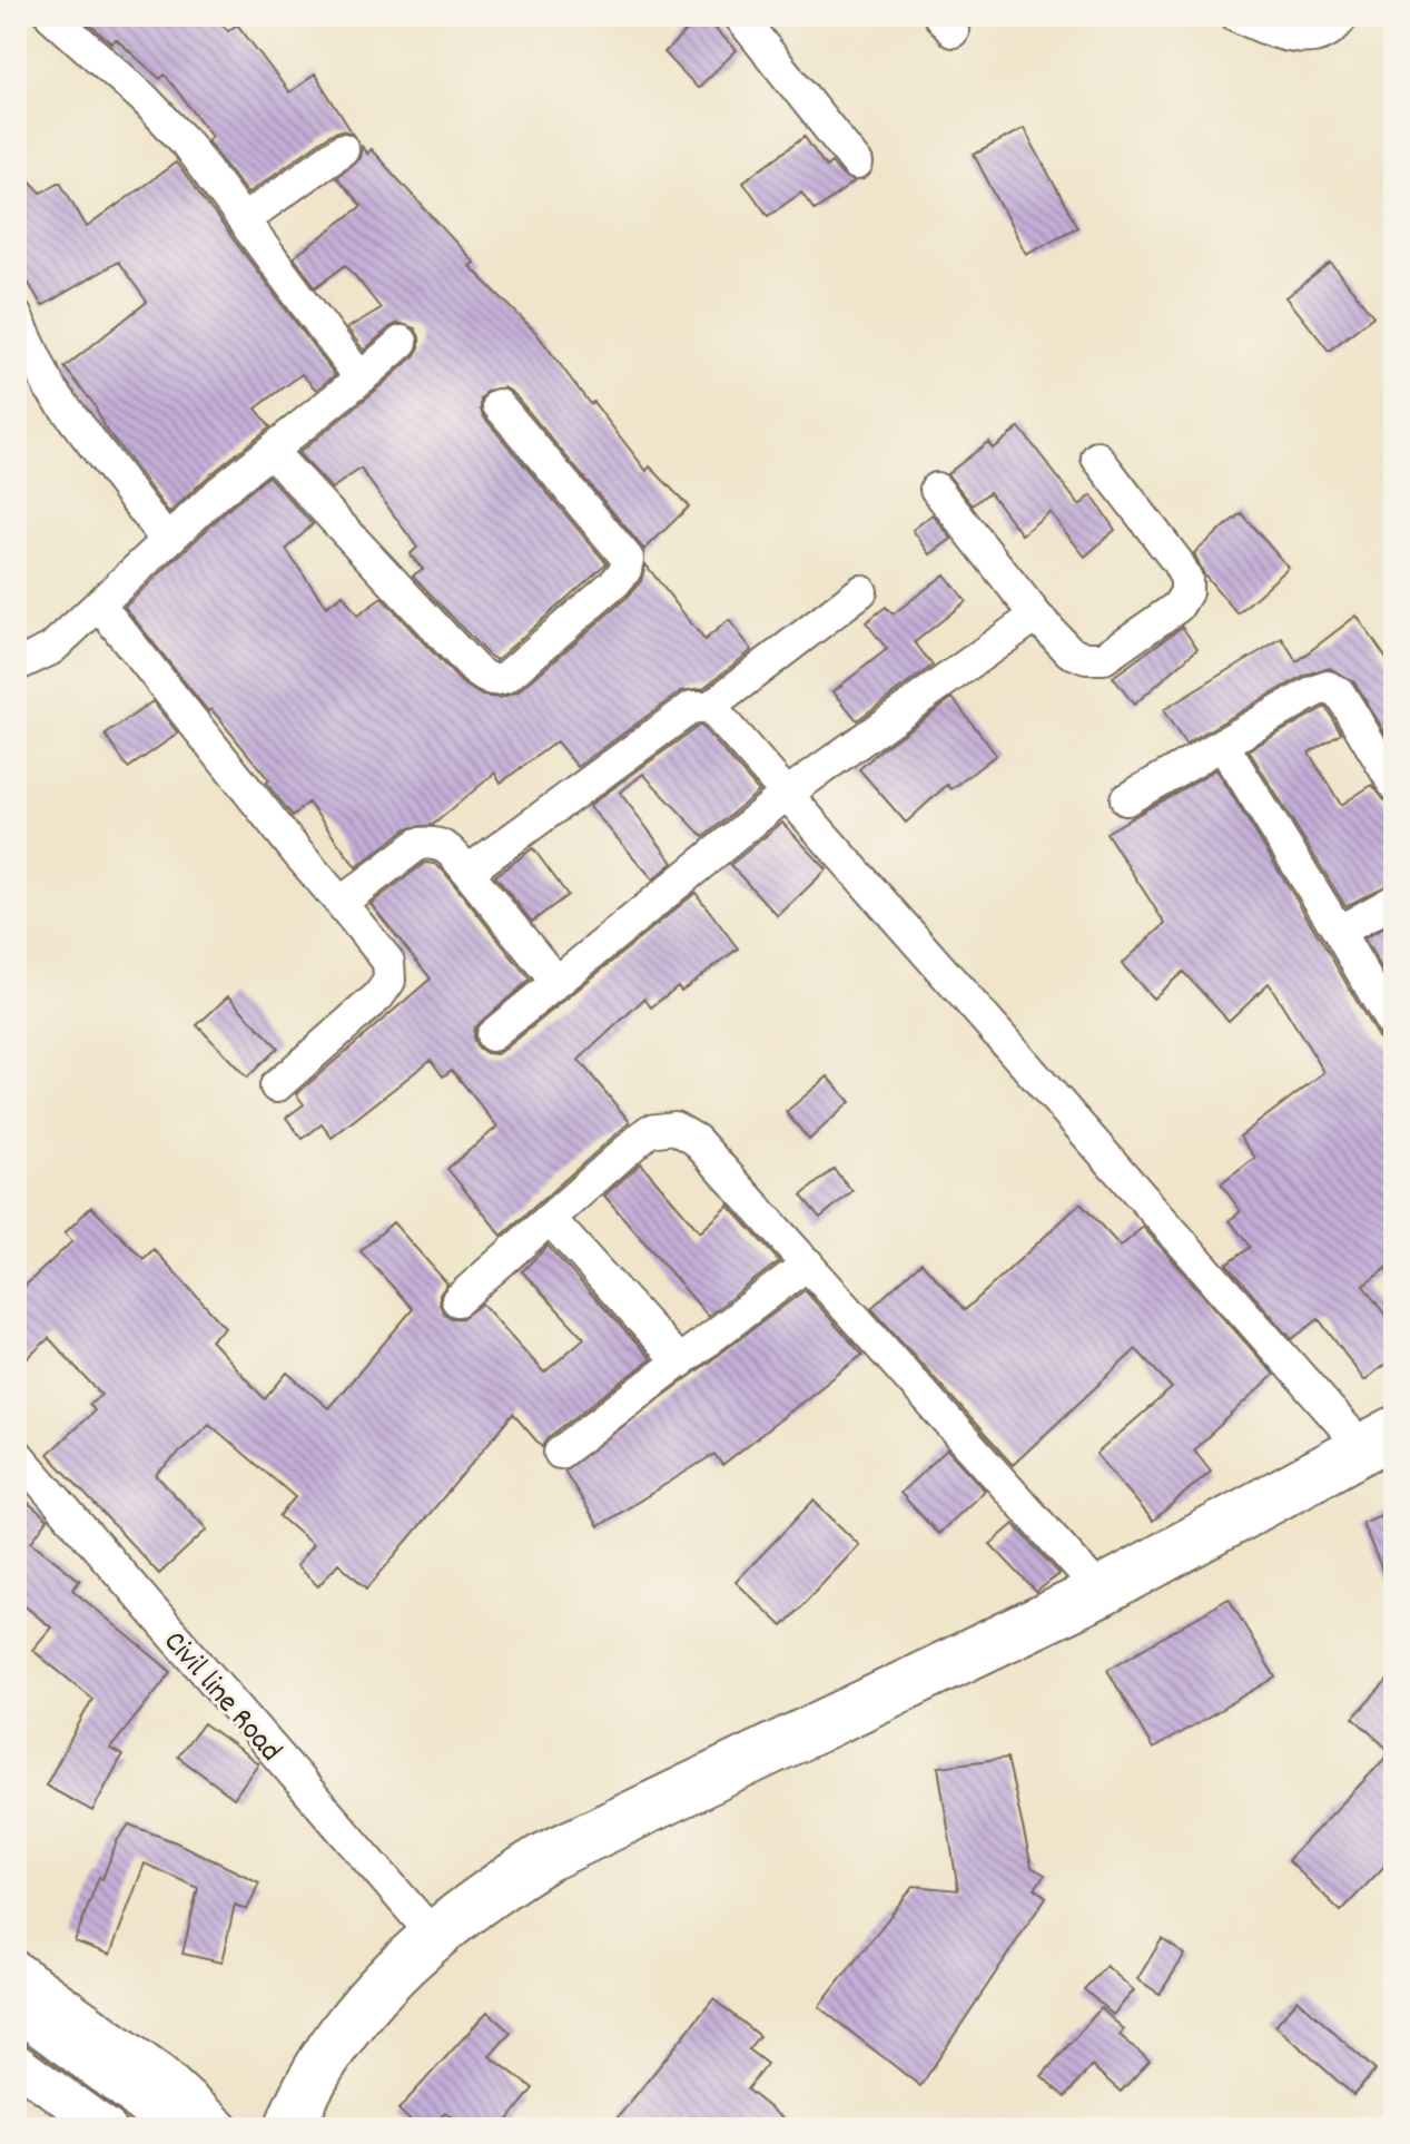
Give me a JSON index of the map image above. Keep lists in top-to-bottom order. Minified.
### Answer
{"streets":{"street":["Civil line Road"]}}
